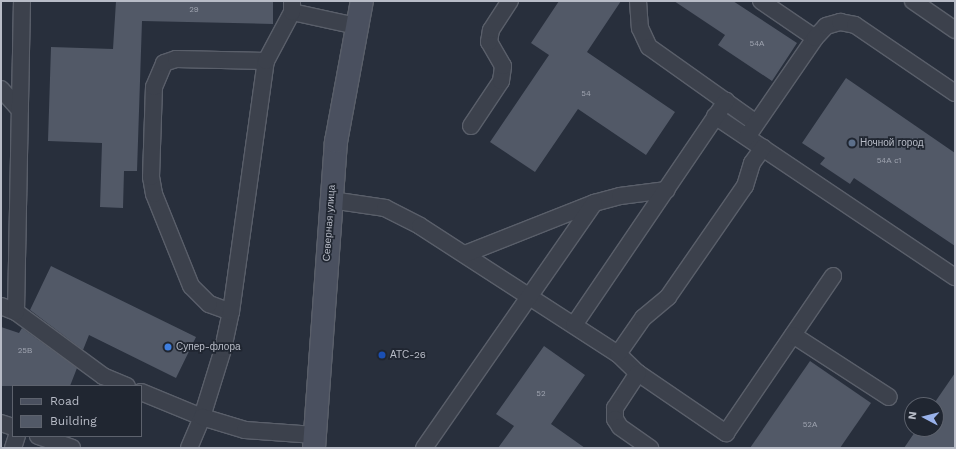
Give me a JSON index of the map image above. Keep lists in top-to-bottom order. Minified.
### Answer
{"streets":{"main road":["Северная улица"]},"places":["Ночной город","Супер-флора","АТС-26"],"house_numbers":["29","54А","54","54А с1","25В","52","52А"],"legend":["Road","Building"],"north":"left"}
